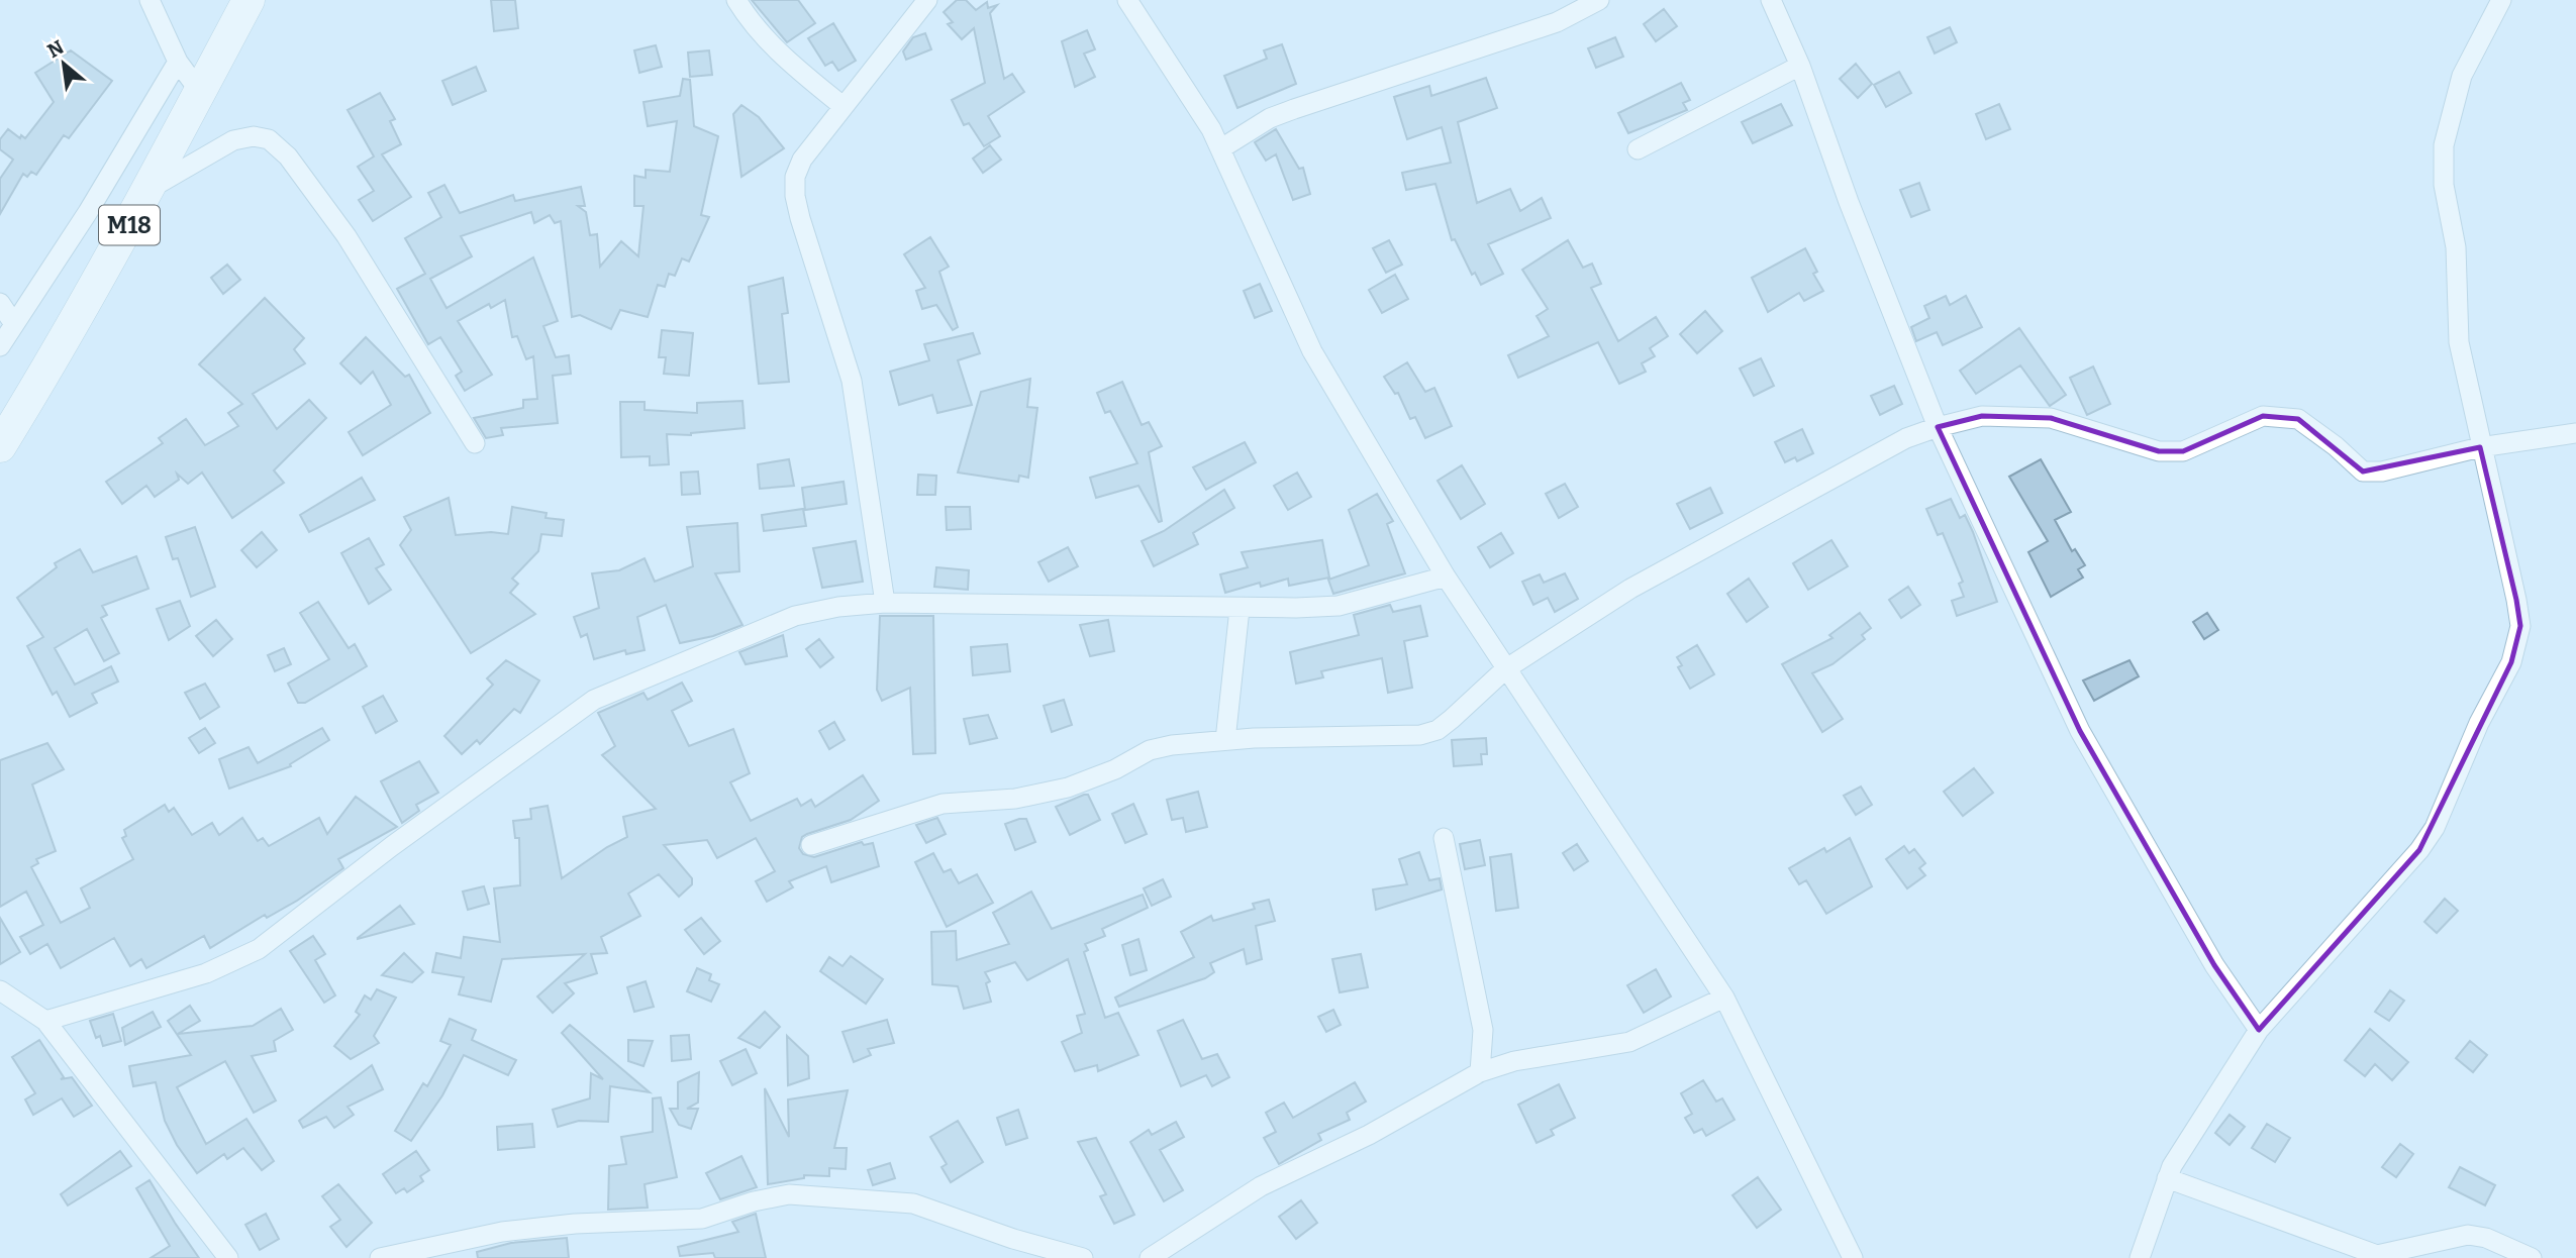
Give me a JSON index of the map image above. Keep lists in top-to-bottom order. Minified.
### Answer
{"streets":{"main road":["M18"]},"north":"top left"}
